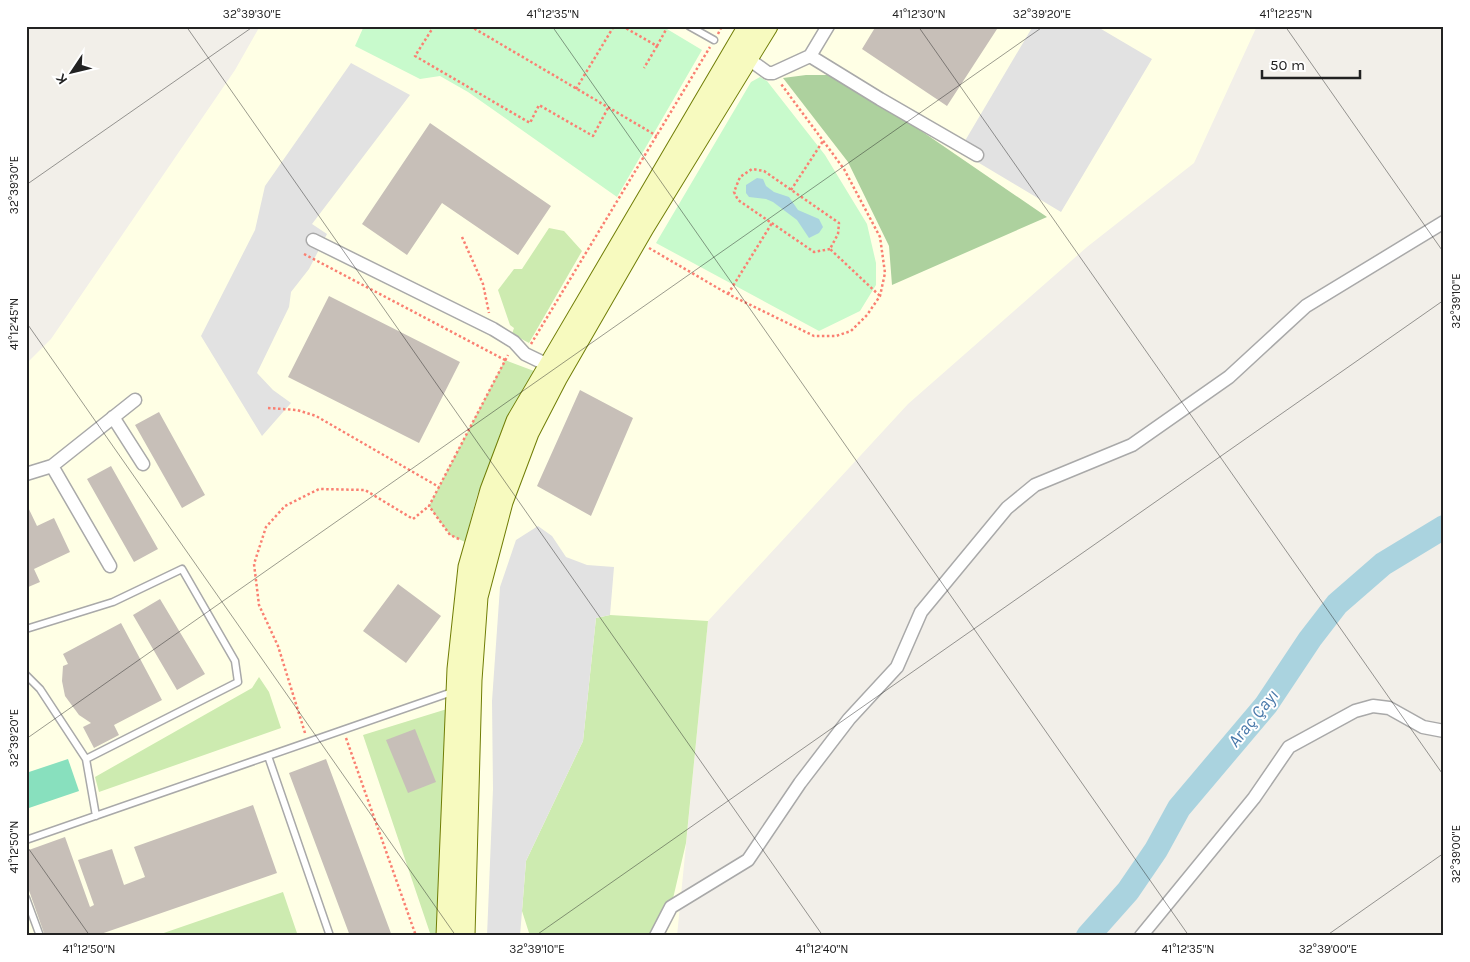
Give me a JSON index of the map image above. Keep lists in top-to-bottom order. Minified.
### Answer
{"water":["Araç Çayı"],"scale_bar":"50 m","north":"bottom left","coordinates":["32°39'30\"E","41°12'35\"N","41°12'30\"N","32°39'20\"E","41°12'25\"N","32°39'10\"E","41°12'45\"N","41°12'50\"N","32°39'00\"E","41°12'40\"N"]}
